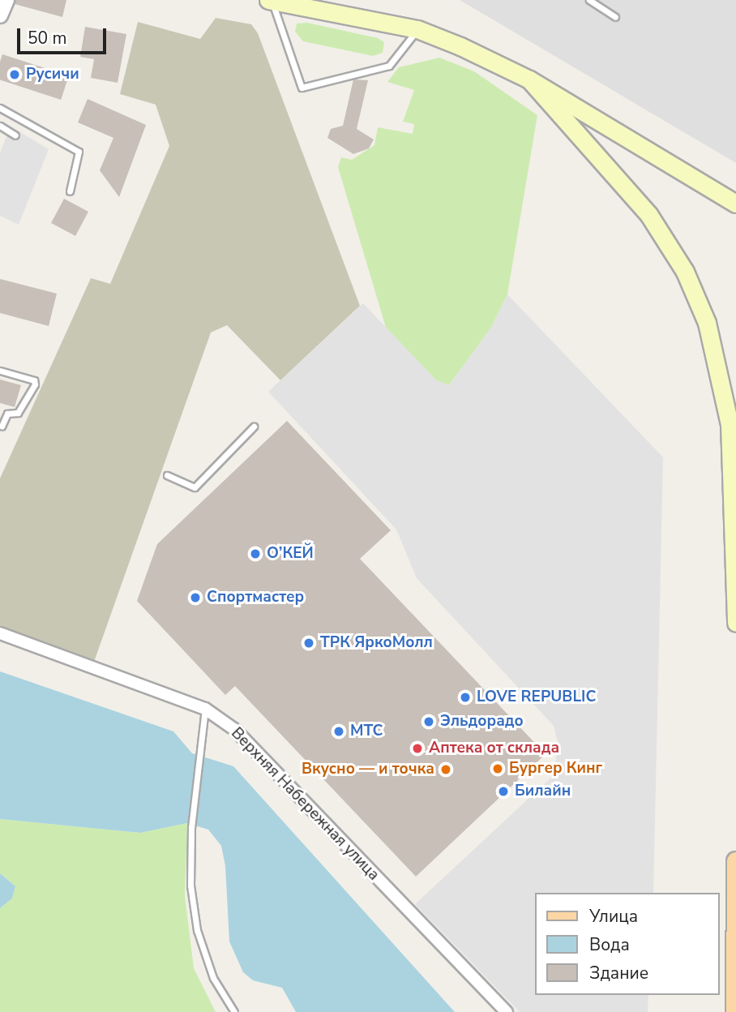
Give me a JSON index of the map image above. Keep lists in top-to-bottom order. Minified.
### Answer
{"streets":{"street":["Верхняя Набережная улица"]},"places":["Русичи","О’КЕЙ","Спортмастер","ТРК ЯркоМолл","LOVE REPUBLIC","Эльдорадо","МТС","Аптека от склада","Бургер Кинг","Вкусно — и точка","Билайн"],"legend":["Улица","Вода","Здание"],"scale_bar":"50 m"}
